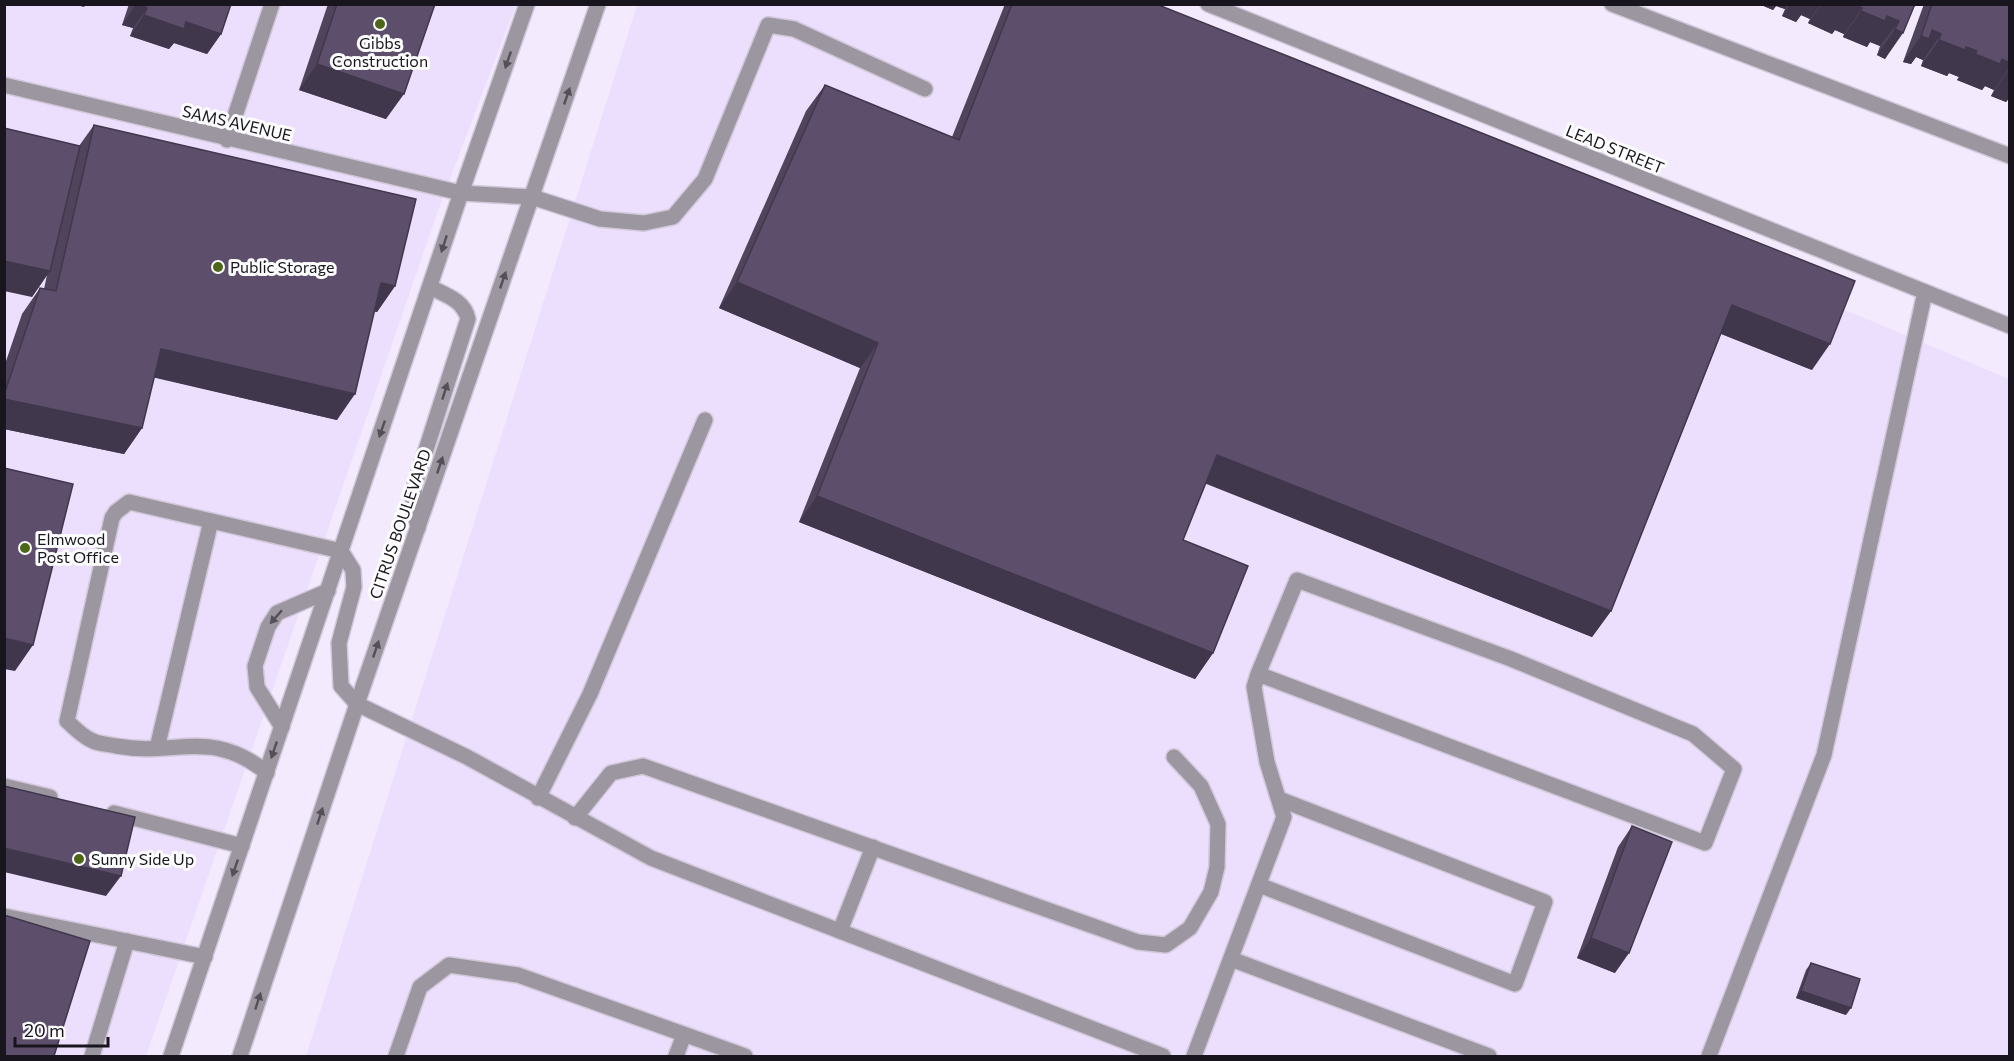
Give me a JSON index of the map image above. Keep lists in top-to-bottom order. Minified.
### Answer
{"streets":{"street":["SAMS AVENUE","LEAD STREET","CITRUS BOULEVARD"]},"crossings":[["SAMS AVENUE","CITRUS BOULEVARD"]],"places":["Gibbs Construction","Public Storage","Elmwood Post Office","Sunny Side Up"],"scale_bar":"20 m"}
